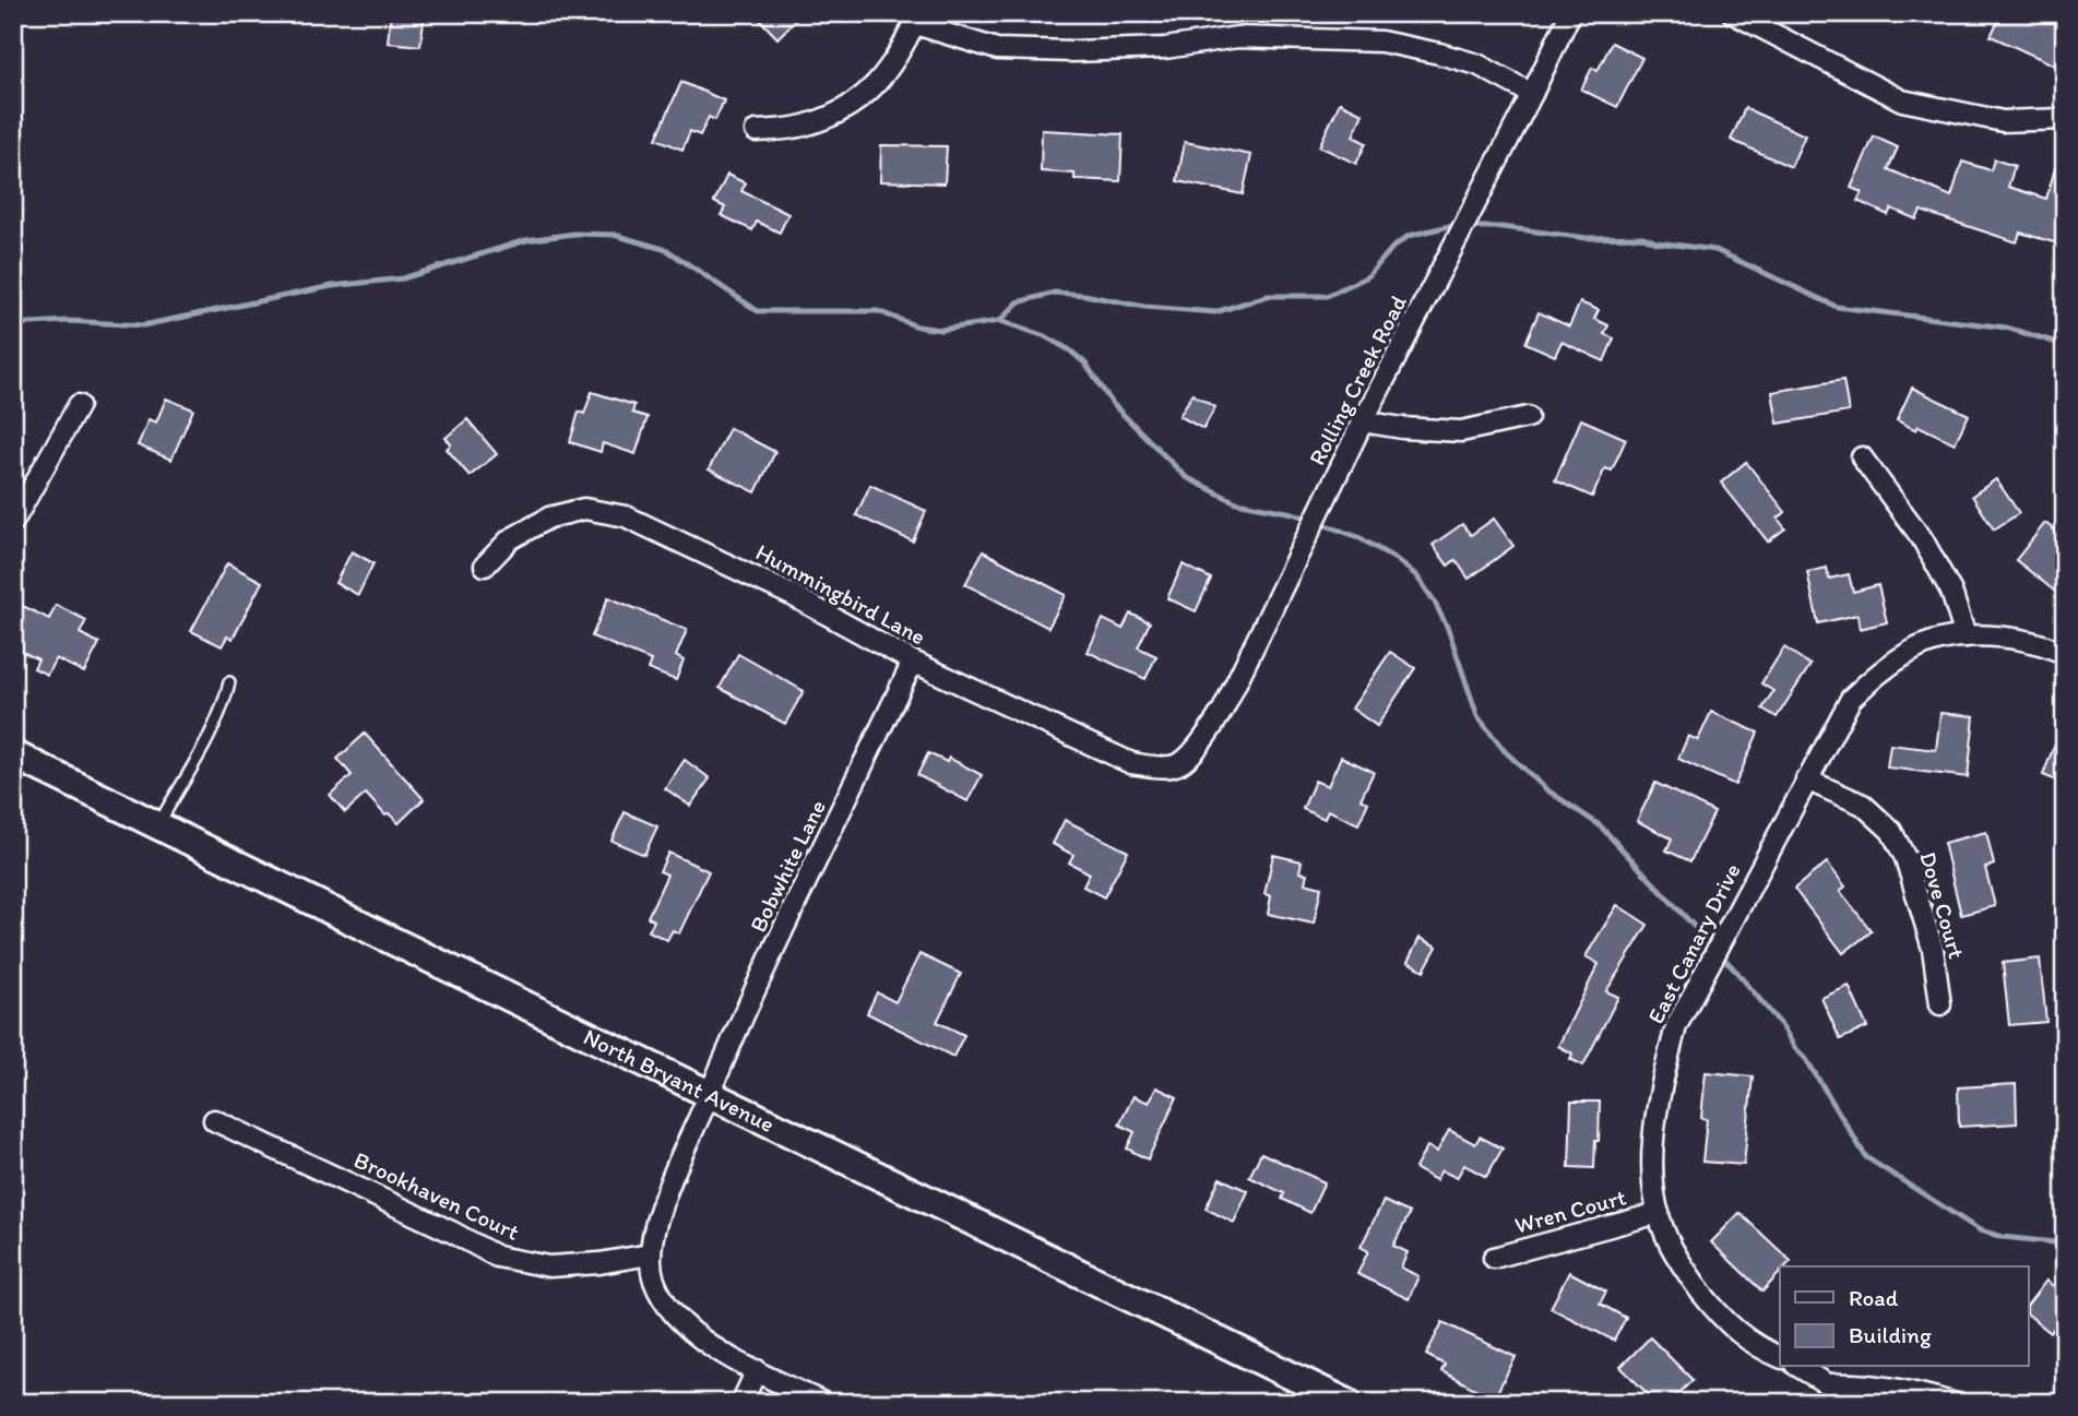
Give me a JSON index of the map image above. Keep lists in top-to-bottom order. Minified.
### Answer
{"streets":{"street":["Rolling Creek Road","Hummingbird Lane","Bobwhite Lane","Dove Court","East Canary Drive","North Bryant Avenue","Brookhaven Court","Wren Court"]},"crossings":[["Rolling Creek Road","Hummingbird Lane"],["Hummingbird Lane","Bobwhite Lane"],["Bobwhite Lane","North Bryant Avenue"],["Bobwhite Lane","Brookhaven Court"],["Dove Court","East Canary Drive"],["East Canary Drive","Wren Court"]],"legend":["Road","Building"]}
